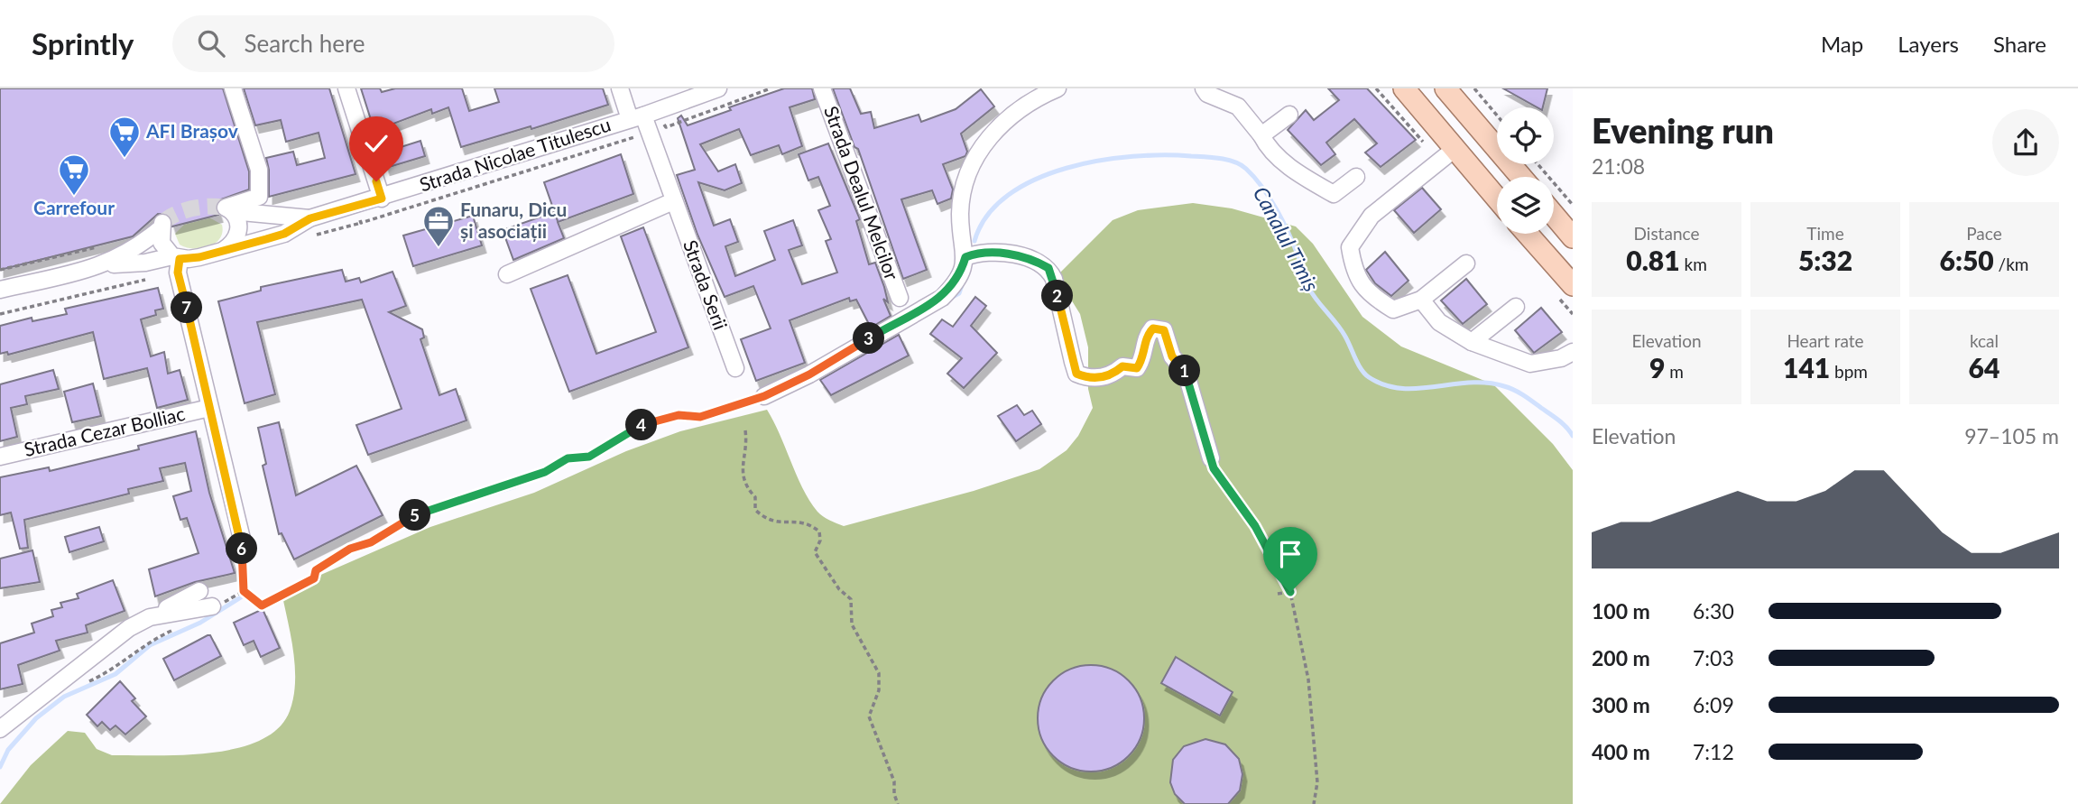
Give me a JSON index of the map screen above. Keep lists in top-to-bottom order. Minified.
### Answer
{"streets":{"street":["Strada Nicolae Titulescu","Strada Dealul Melcilor","Strada Serii","Strada Cezar Bolliac"]},"crossings":[["Strada Nicolae Titulescu","Strada Serii"]],"water":["Canalul Timiș"],"places":{"supermarket":["AFI Brașov","Carrefour"],"office":["Funaru, Dicu și asociații"]},"page":{"header":"Sprintly","search":"Search here","nav":["Map","Layers","Share"],"heading":["Evening run","21:08"],"stats":[["Distance","0.81 km"],["Time","5:32"],["Pace","6:50 /km"],["Elevation","9 m"],["Heart rate","141 bpm"],["kcal","64"]],"pins":["2","7","3","1","4","5","6"],"chart":["Elevation","97–105 m"],"list":[{"name":"100 m","note":"6:30"},{"name":"200 m","note":"7:03"},{"name":"300 m","note":"6:09"},{"name":"400 m","note":"7:12"}]}}
